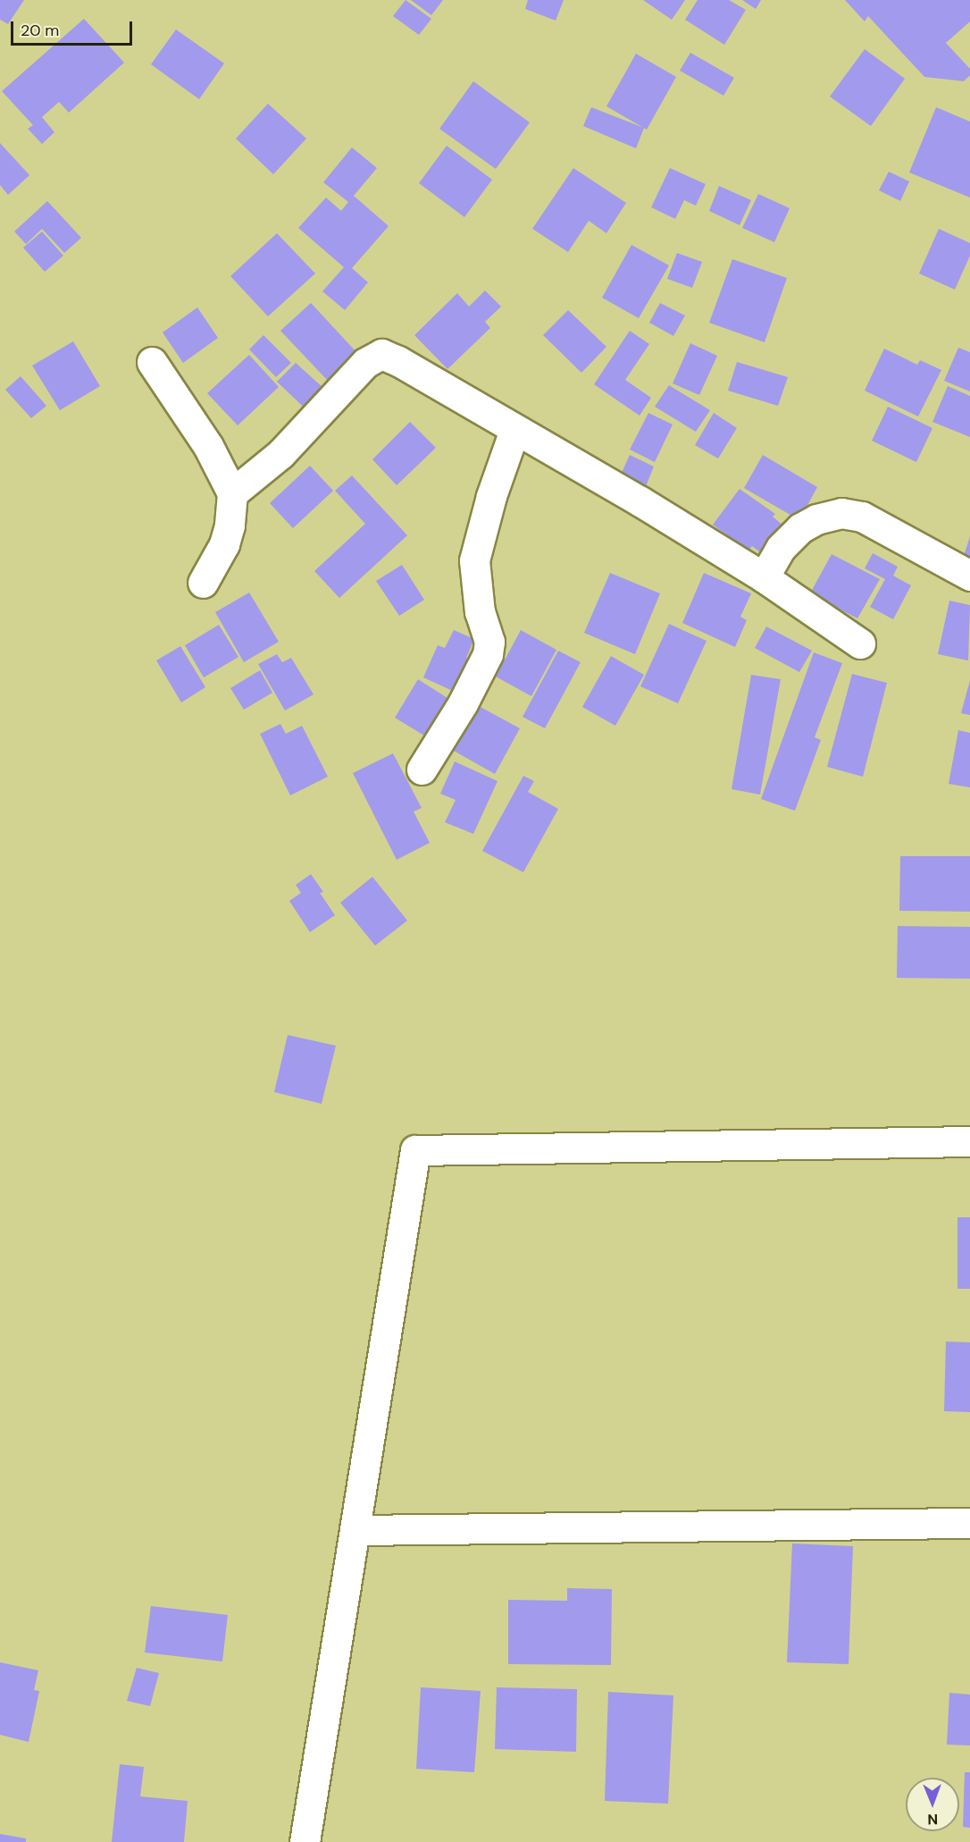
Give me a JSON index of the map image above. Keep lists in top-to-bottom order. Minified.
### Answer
{"scale_bar":"20 m","north":"bottom"}
